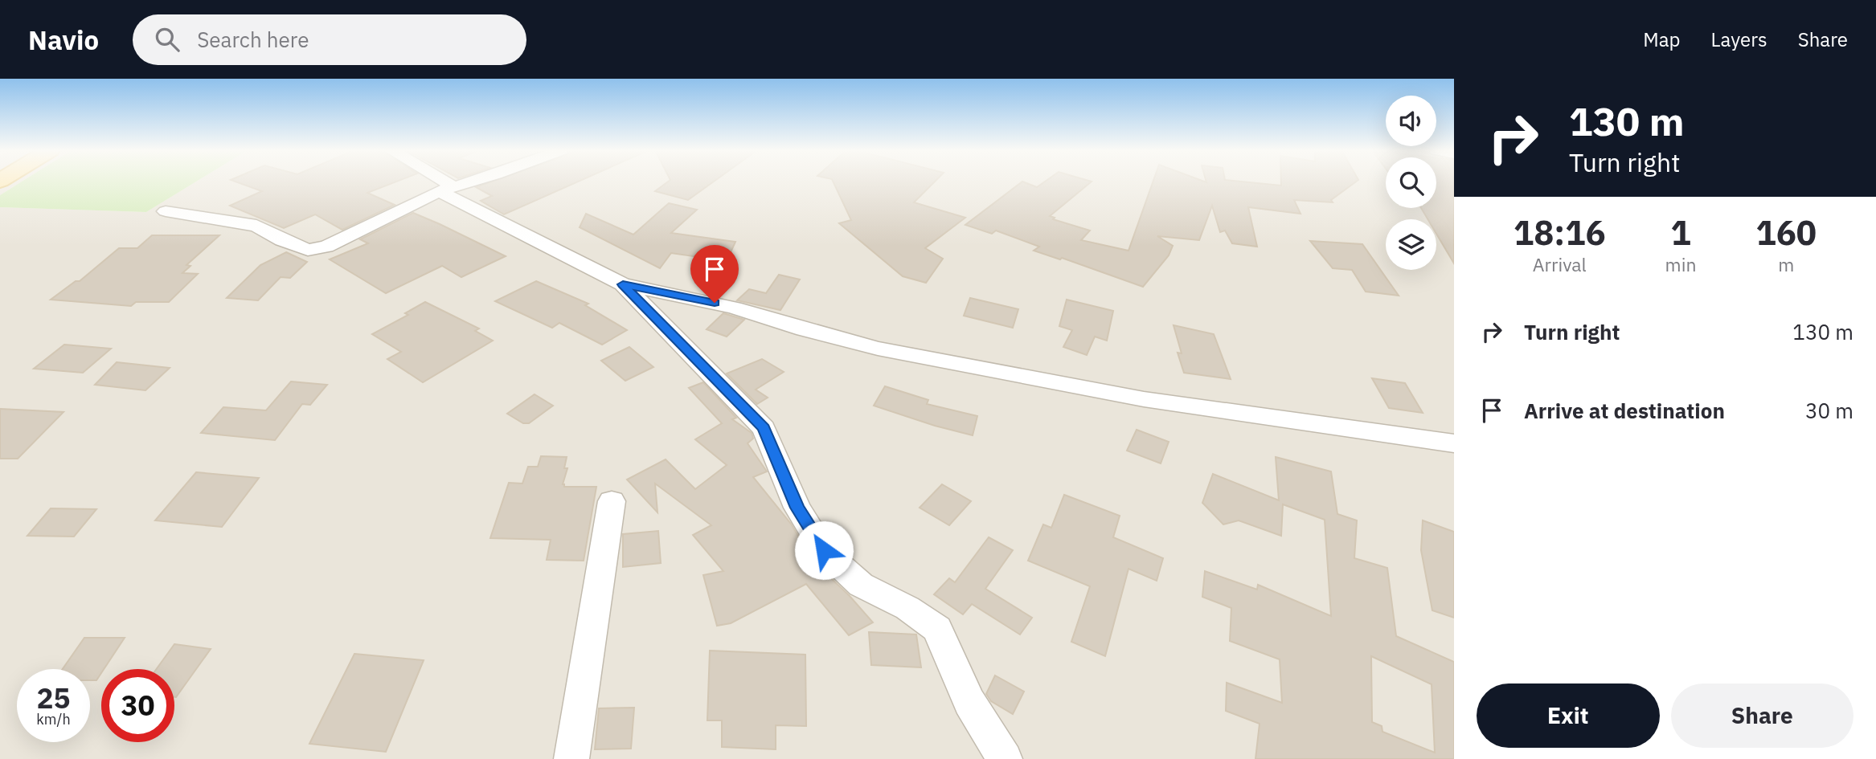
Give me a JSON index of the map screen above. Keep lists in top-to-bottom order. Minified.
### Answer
{"page":{"header":"Navio","search":"Search here","nav":["Map","Layers","Share"],"turn":["130 m","Turn right"],"eta":["18:16","Arrival","1","min","160","m"],"list":[{"name":"Turn right","value":"130 m"},{"name":"Arrive at destination","value":"30 m"}],"speed":"25 km/h","limit":"30","buttons":["Exit","Share"]}}
